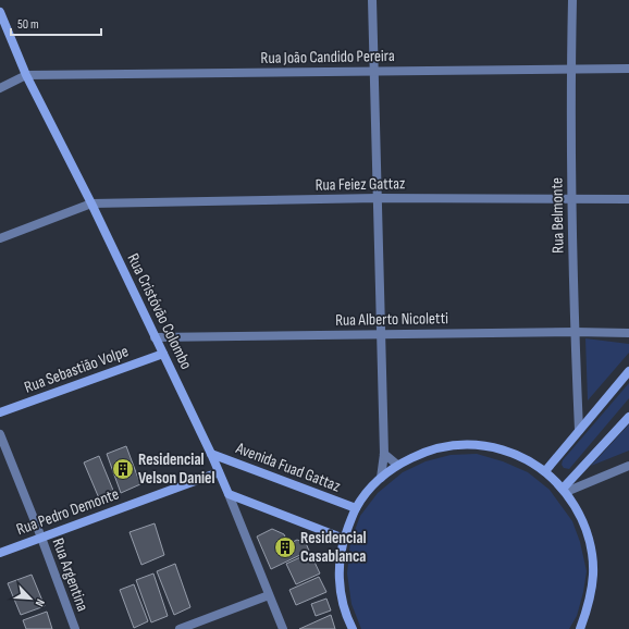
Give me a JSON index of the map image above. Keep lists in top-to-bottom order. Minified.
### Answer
{"streets":{"main road":["Rua Cristóvão Colombo","Rua Sebastião Volpe","Avenida Fuad Gattaz","Rua Pedro Demonte"],"street":["Rua João Candido Pereira","Rua Feiez Gattaz","Rua Belmonte","Rua Alberto Nicoletti","Rua Argentina"]},"crossings":[["Rua João Candido Pereira","Rua Belmonte"],["Rua João Candido Pereira","Rua Cristóvão Colombo"],["Rua Feiez Gattaz","Rua Belmonte"],["Rua Feiez Gattaz","Rua Cristóvão Colombo"],["Rua Belmonte","Rua Alberto Nicoletti"],["Rua Cristóvão Colombo","Rua Alberto Nicoletti"],["Rua Cristóvão Colombo","Rua Sebastião Volpe"],["Rua Cristóvão Colombo","Avenida Fuad Gattaz"],["Rua Cristóvão Colombo","Rua Pedro Demonte"],["Rua Pedro Demonte","Rua Argentina"]],"places":{"building":["Residencial Velson Daniel","Residencial Casablanca"]},"scale_bar":"50 m","north":"bottom right"}
